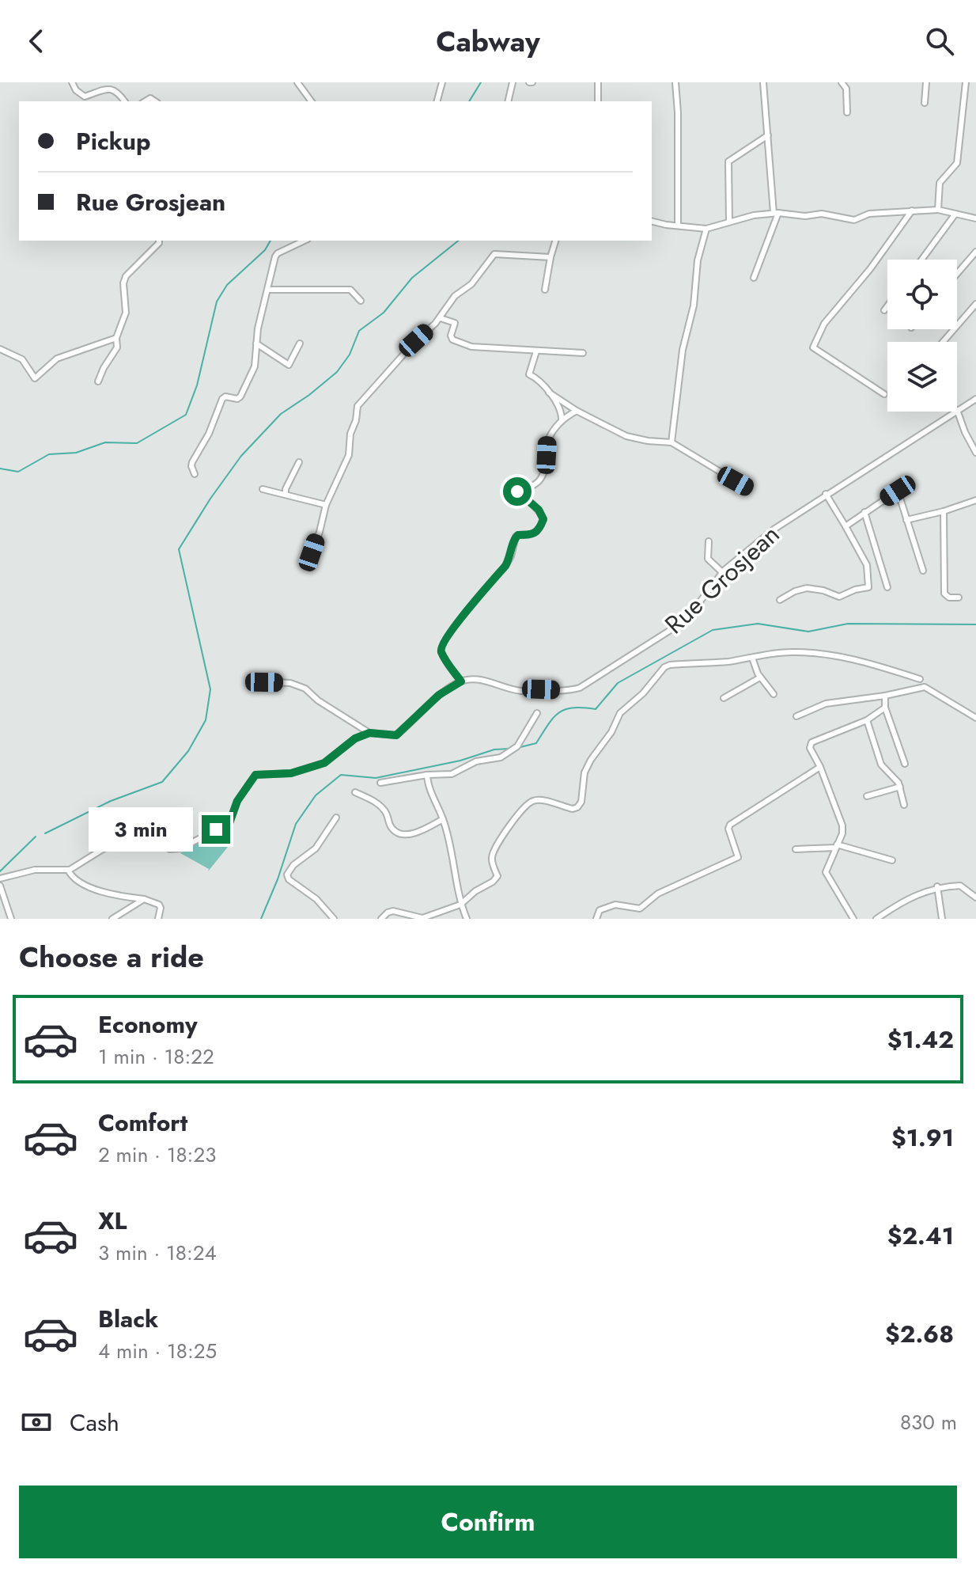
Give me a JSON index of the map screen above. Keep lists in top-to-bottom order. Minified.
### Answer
{"streets":{"street":["Rue Grosjean"]},"page":{"header":"Cabway","banner":["Pickup","Rue Grosjean"],"bubble":"3 min","heading":"Choose a ride","list":[{"name":"Economy","note":"1 min · 18:22","value":"$1.42"},{"name":"Comfort","note":"2 min · 18:23","value":"$1.91"},{"name":"XL","note":"3 min · 18:24","value":"$2.41"},{"name":"Black","note":"4 min · 18:25","value":"$2.68"}],"pay":["Cash","830 m"],"buttons":"Confirm"}}
